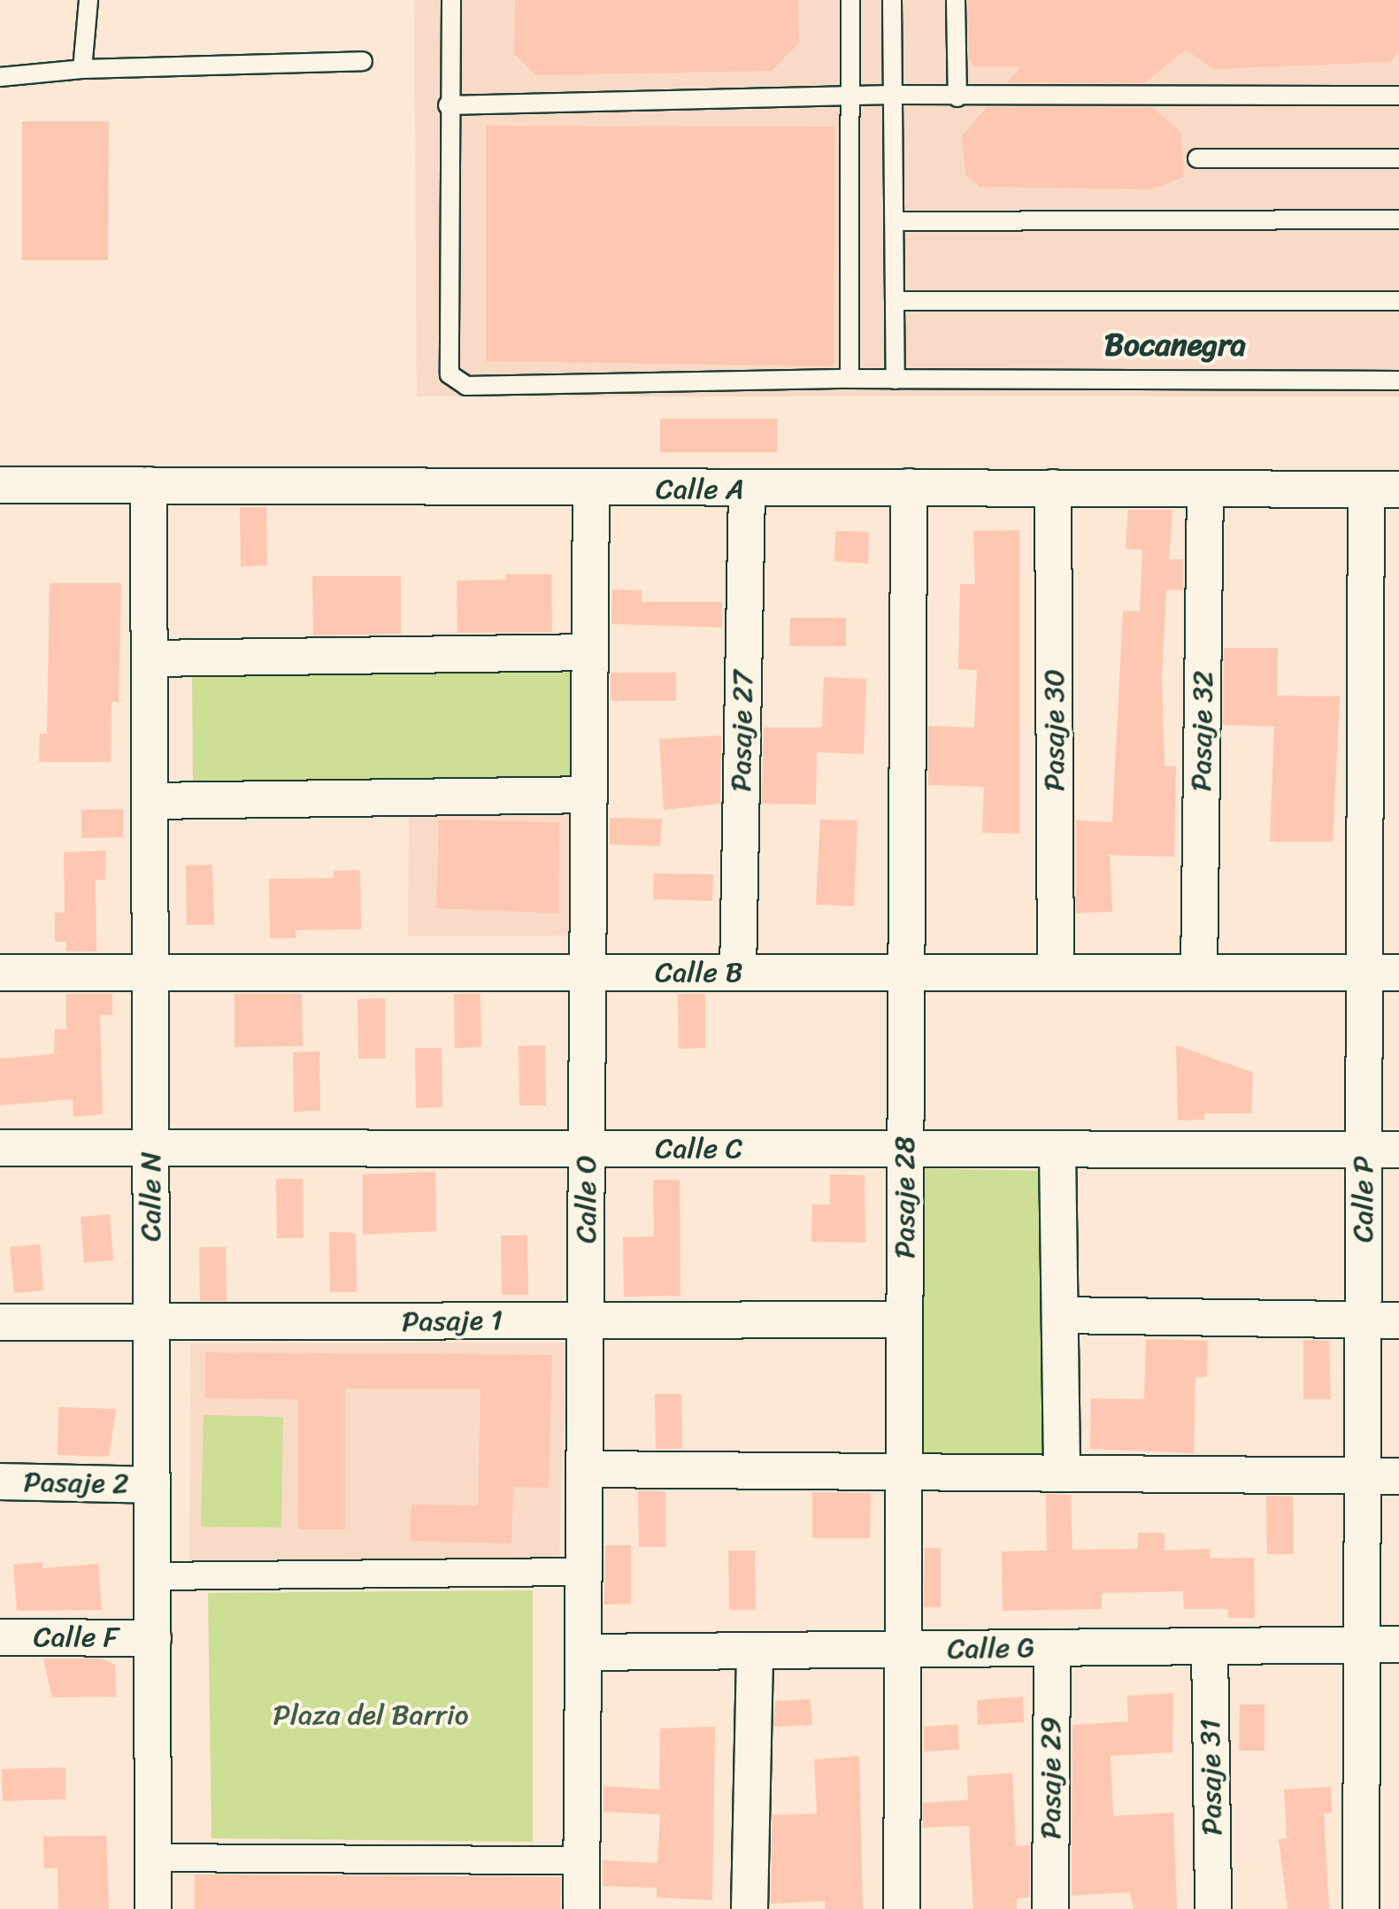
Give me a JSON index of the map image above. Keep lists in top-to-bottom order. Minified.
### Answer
{"streets":{"street":["Calle A","Pasaje 30","Pasaje 27","Pasaje 32","Calle B","Calle C","Calle N","Pasaje 28","Calle O","Calle P","Pasaje 1","Pasaje 2","Calle F","Calle G","Pasaje 31","Pasaje 29"]},"crossings":[["Calle A","Pasaje 30"],["Calle A","Pasaje 27"],["Calle A","Pasaje 32"],["Calle A","Calle N"],["Calle A","Pasaje 28"],["Calle A","Calle O"],["Calle A","Calle P"],["Pasaje 30","Calle B"],["Pasaje 27","Calle B"],["Pasaje 32","Calle B"],["Calle B","Calle N"],["Calle B","Pasaje 28"],["Calle B","Calle O"],["Calle B","Calle P"],["Calle C","Calle N"],["Calle C","Pasaje 28"],["Calle C","Calle O"],["Calle C","Calle P"],["Calle N","Pasaje 1"],["Calle N","Pasaje 2"],["Calle N","Calle F"],["Pasaje 28","Pasaje 1"],["Pasaje 28","Calle G"],["Calle O","Pasaje 1"],["Calle O","Calle G"],["Calle P","Calle G"],["Calle G","Pasaje 31"],["Calle G","Pasaje 29"]],"districts":["Bocanegra"],"parks":["Plaza del Barrio"]}
